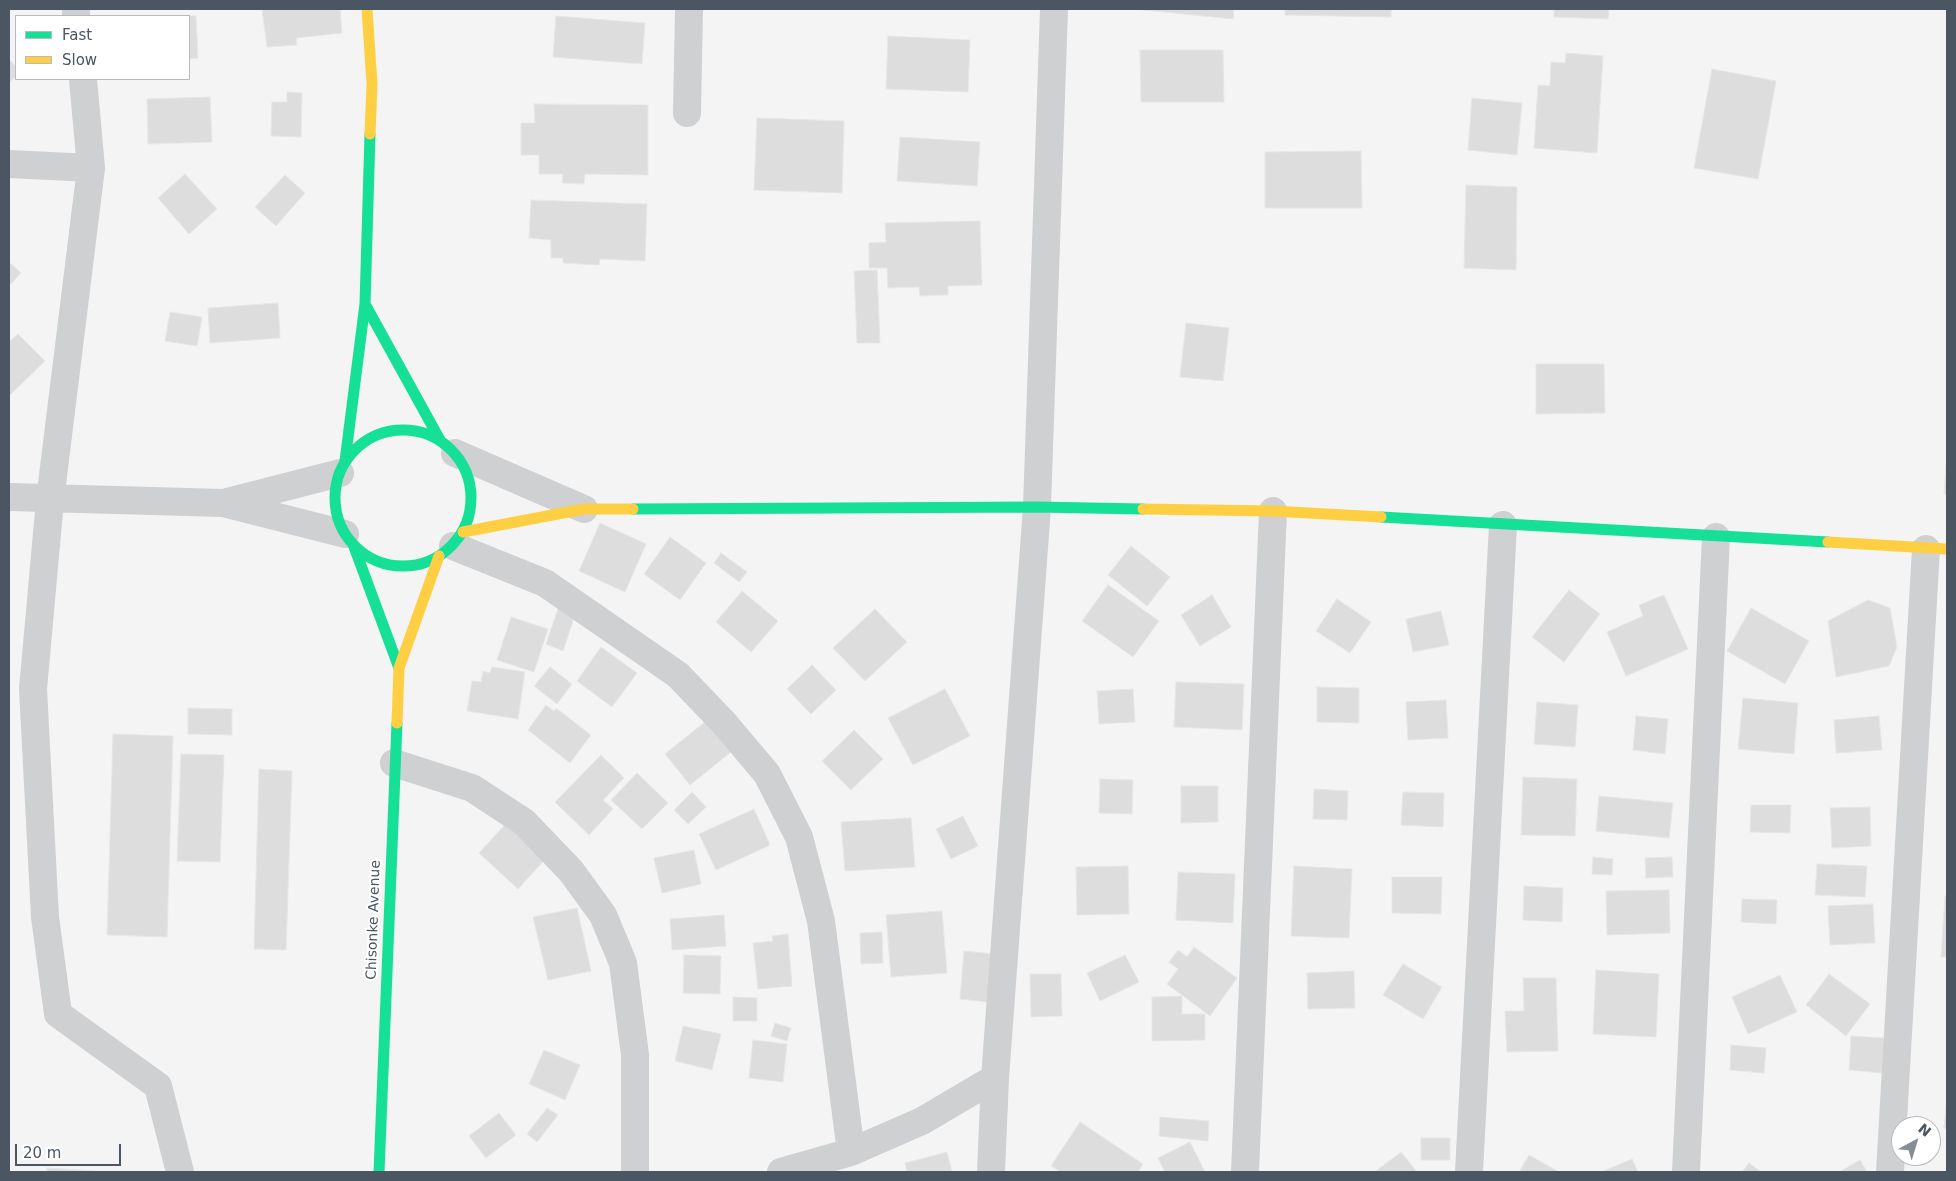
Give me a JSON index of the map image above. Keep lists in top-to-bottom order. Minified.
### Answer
{"streets":{"street":["Chisonke Avenue"]},"legend":["Fast","Slow"],"scale_bar":"20 m","north":"top right"}
